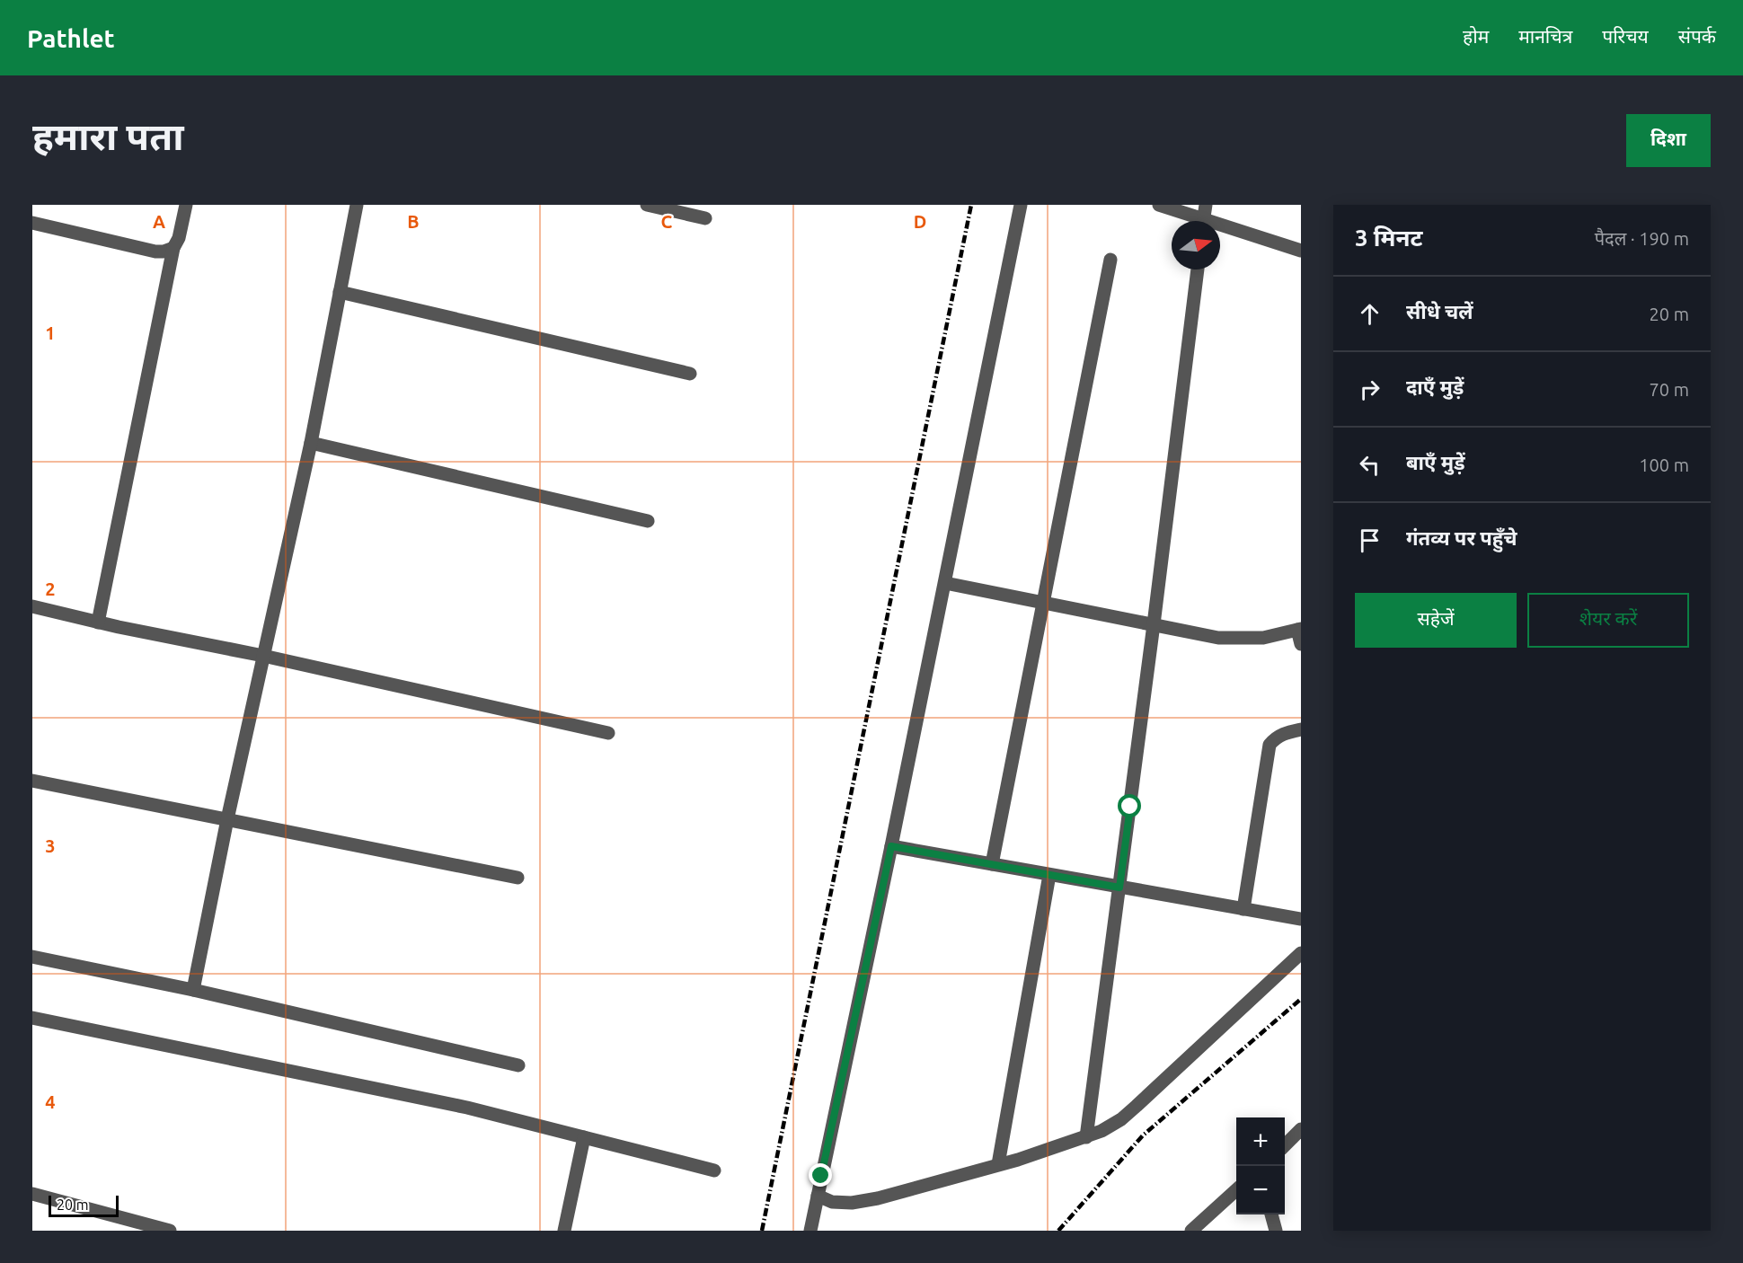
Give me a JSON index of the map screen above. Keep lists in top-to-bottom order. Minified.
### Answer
{"scale_bar":"20 m","north":"right","page":{"header":"Pathlet","nav":["होम","मानचित्र","परिचय","संपर्क"],"buttons":["दिशा",["सहेजें","शेयर करें"]],"title":"हमारा पता","heading":["3 मिनट","पैदल · 190 m"],"list":[["सीधे चलें","20 m"],["दाएँ मुड़ें","70 m"],["बाएँ मुड़ें","100 m"],"गंतव्य पर पहुँचे"],"map_buttons":["+","−"],"scale":"20 m"},"grid":{"columns":["A","B","C","D"],"rows":["1","2","3","4"]}}
